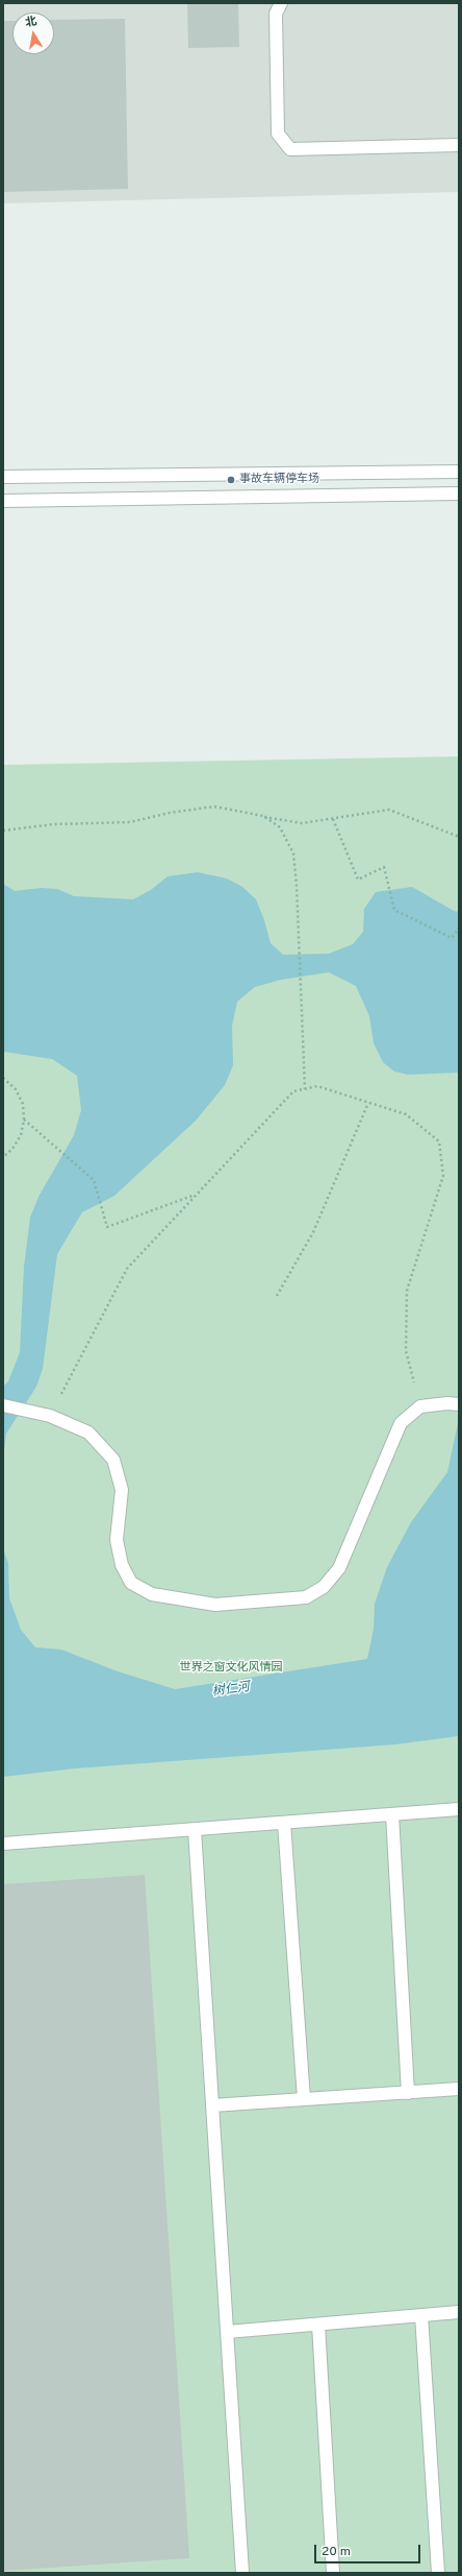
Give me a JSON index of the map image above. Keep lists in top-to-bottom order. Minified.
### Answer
{"water":["树仁河"],"parks":["世界之窗文化风情园"],"places":["事故车辆停车场"],"scale_bar":"20 m","north":"top"}
